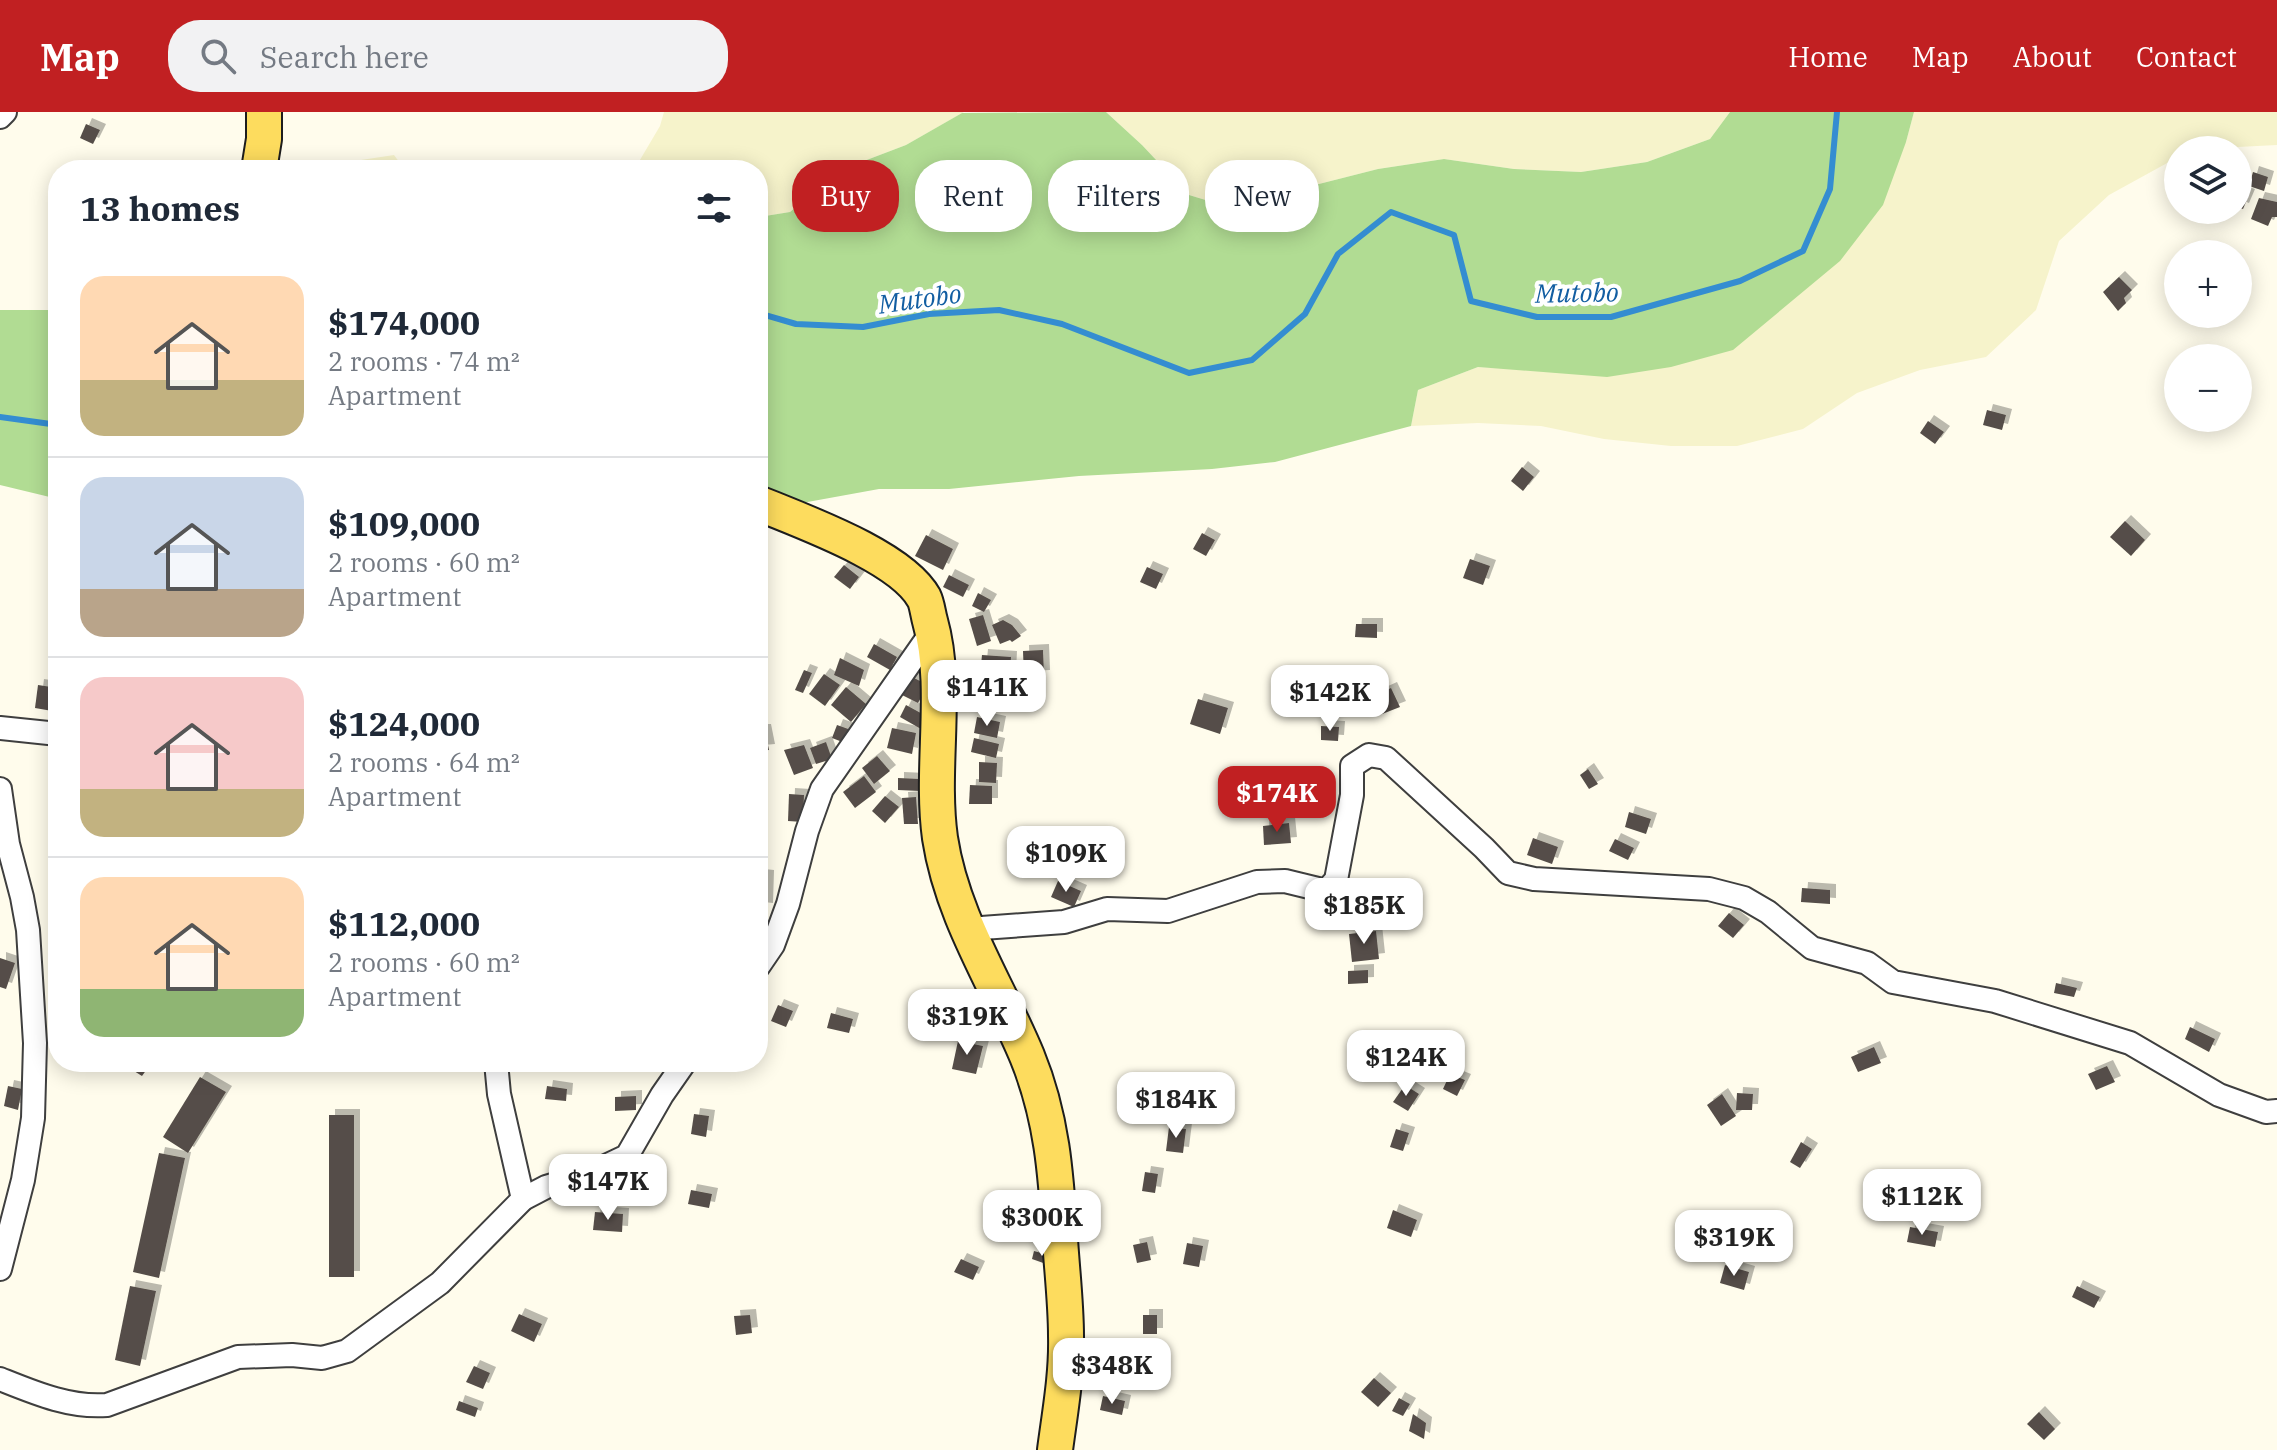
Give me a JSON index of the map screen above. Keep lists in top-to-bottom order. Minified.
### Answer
{"water":["Mutobo"],"page":{"header":"Map","search":"Search here","nav":["Home","Map","About","Contact"],"map_buttons":["+","−"],"chip":["Buy","Rent","Filters","New"],"heading":"13 homes","list":[{"name":"$174,000","note":"2 rooms · 74 m² · Apartment"},{"name":"$109,000","note":"2 rooms · 60 m² · Apartment"},{"name":"$124,000","note":"2 rooms · 64 m² · Apartment"},{"name":"$112,000","note":"2 rooms · 60 m² · Apartment"}],"price":["$141K","$142K","$174K","$109K","$185K","$319K","$124K","$184K","$147K","$112K","$300K","$319K","$348K"]}}
